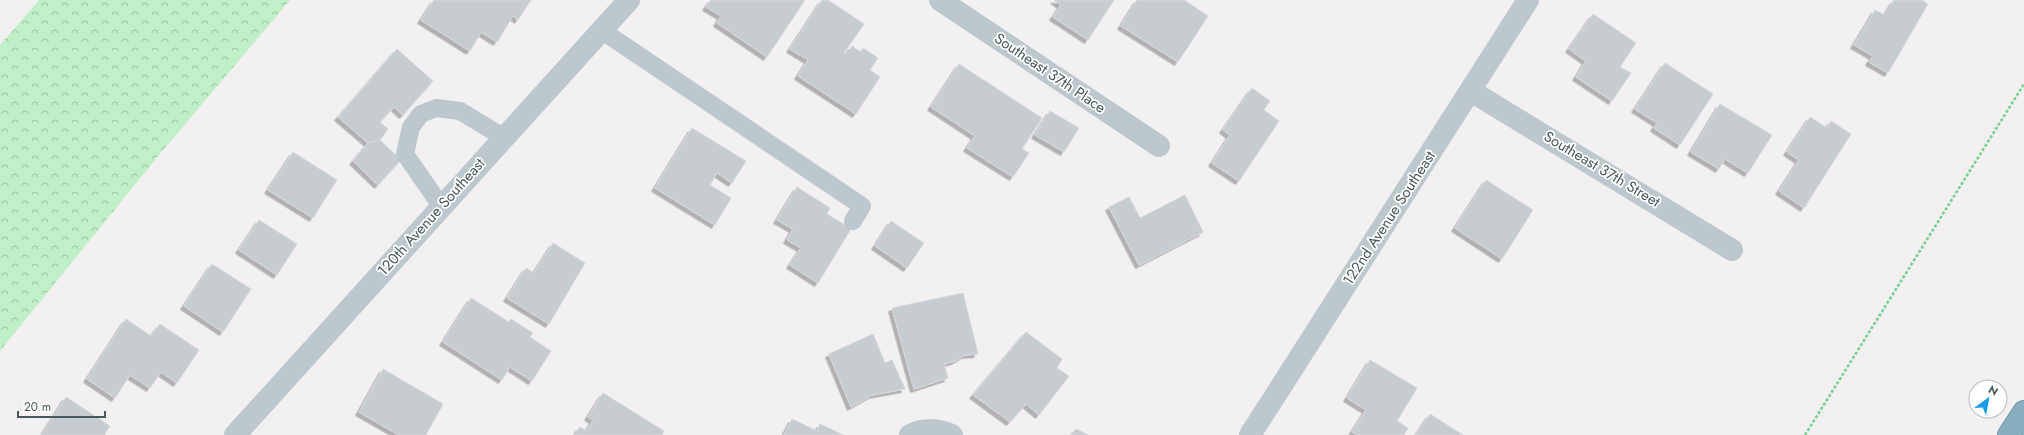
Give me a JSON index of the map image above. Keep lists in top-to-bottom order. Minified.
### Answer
{"streets":{"street":["Southeast 37th Place","Southeast 37th Street","120th Avenue Southeast","122nd Avenue Southeast"]},"crossings":[["Southeast 37th Street","122nd Avenue Southeast"]],"scale_bar":"20 m","north":"top right"}
